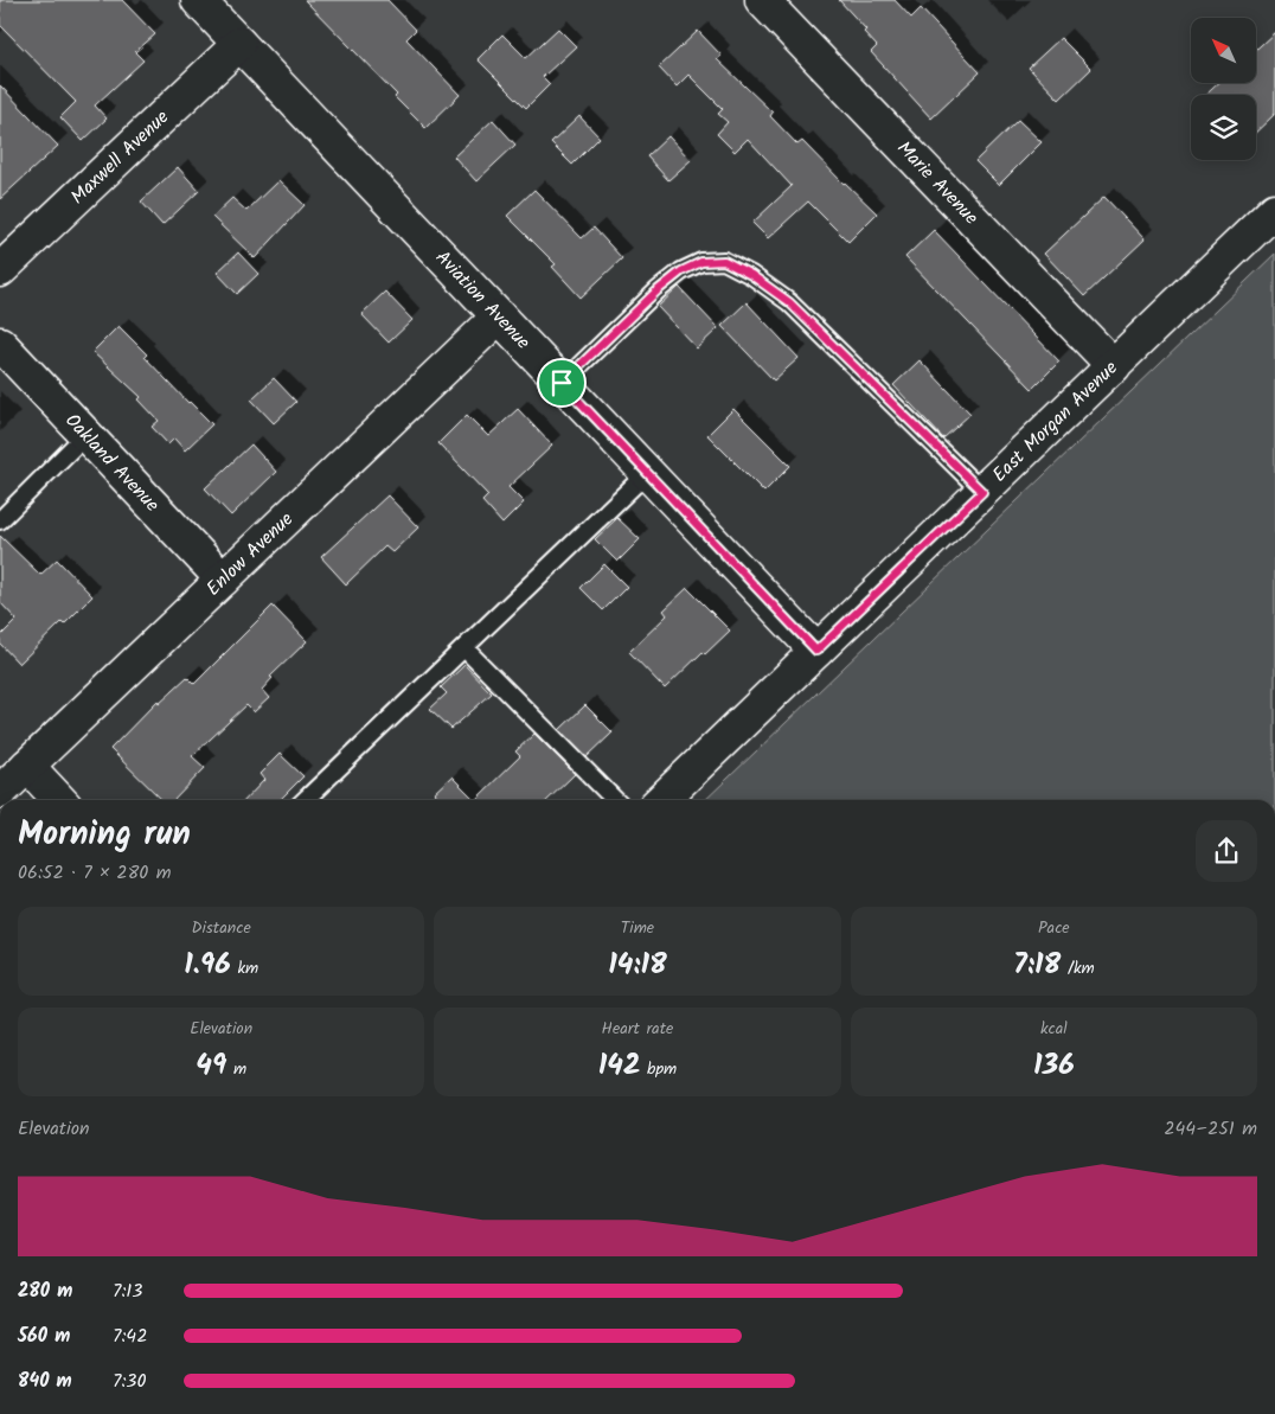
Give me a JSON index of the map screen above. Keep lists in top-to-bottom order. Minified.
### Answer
{"streets":{"street":["Maxwell Avenue","Marie Avenue","Aviation Avenue","East Morgan Avenue","Oakland Avenue","Enlow Avenue"]},"crossings":[["Maxwell Avenue","Aviation Avenue"],["Marie Avenue","East Morgan Avenue"],["Aviation Avenue","East Morgan Avenue"],["Aviation Avenue","Enlow Avenue"],["Oakland Avenue","Enlow Avenue"]],"north":"top left","page":{"heading":["Morning run","06:52 · 7 × 280 m"],"stats":[["Distance","1.96 km"],["Time","14:18"],["Pace","7:18 /km"],["Elevation","49 m"],["Heart rate","142 bpm"],["kcal","136"]],"chart":["Elevation","244–251 m"],"list":[{"name":"280 m","note":"7:13"},{"name":"560 m","note":"7:42"},{"name":"840 m","note":"7:30"}]}}
